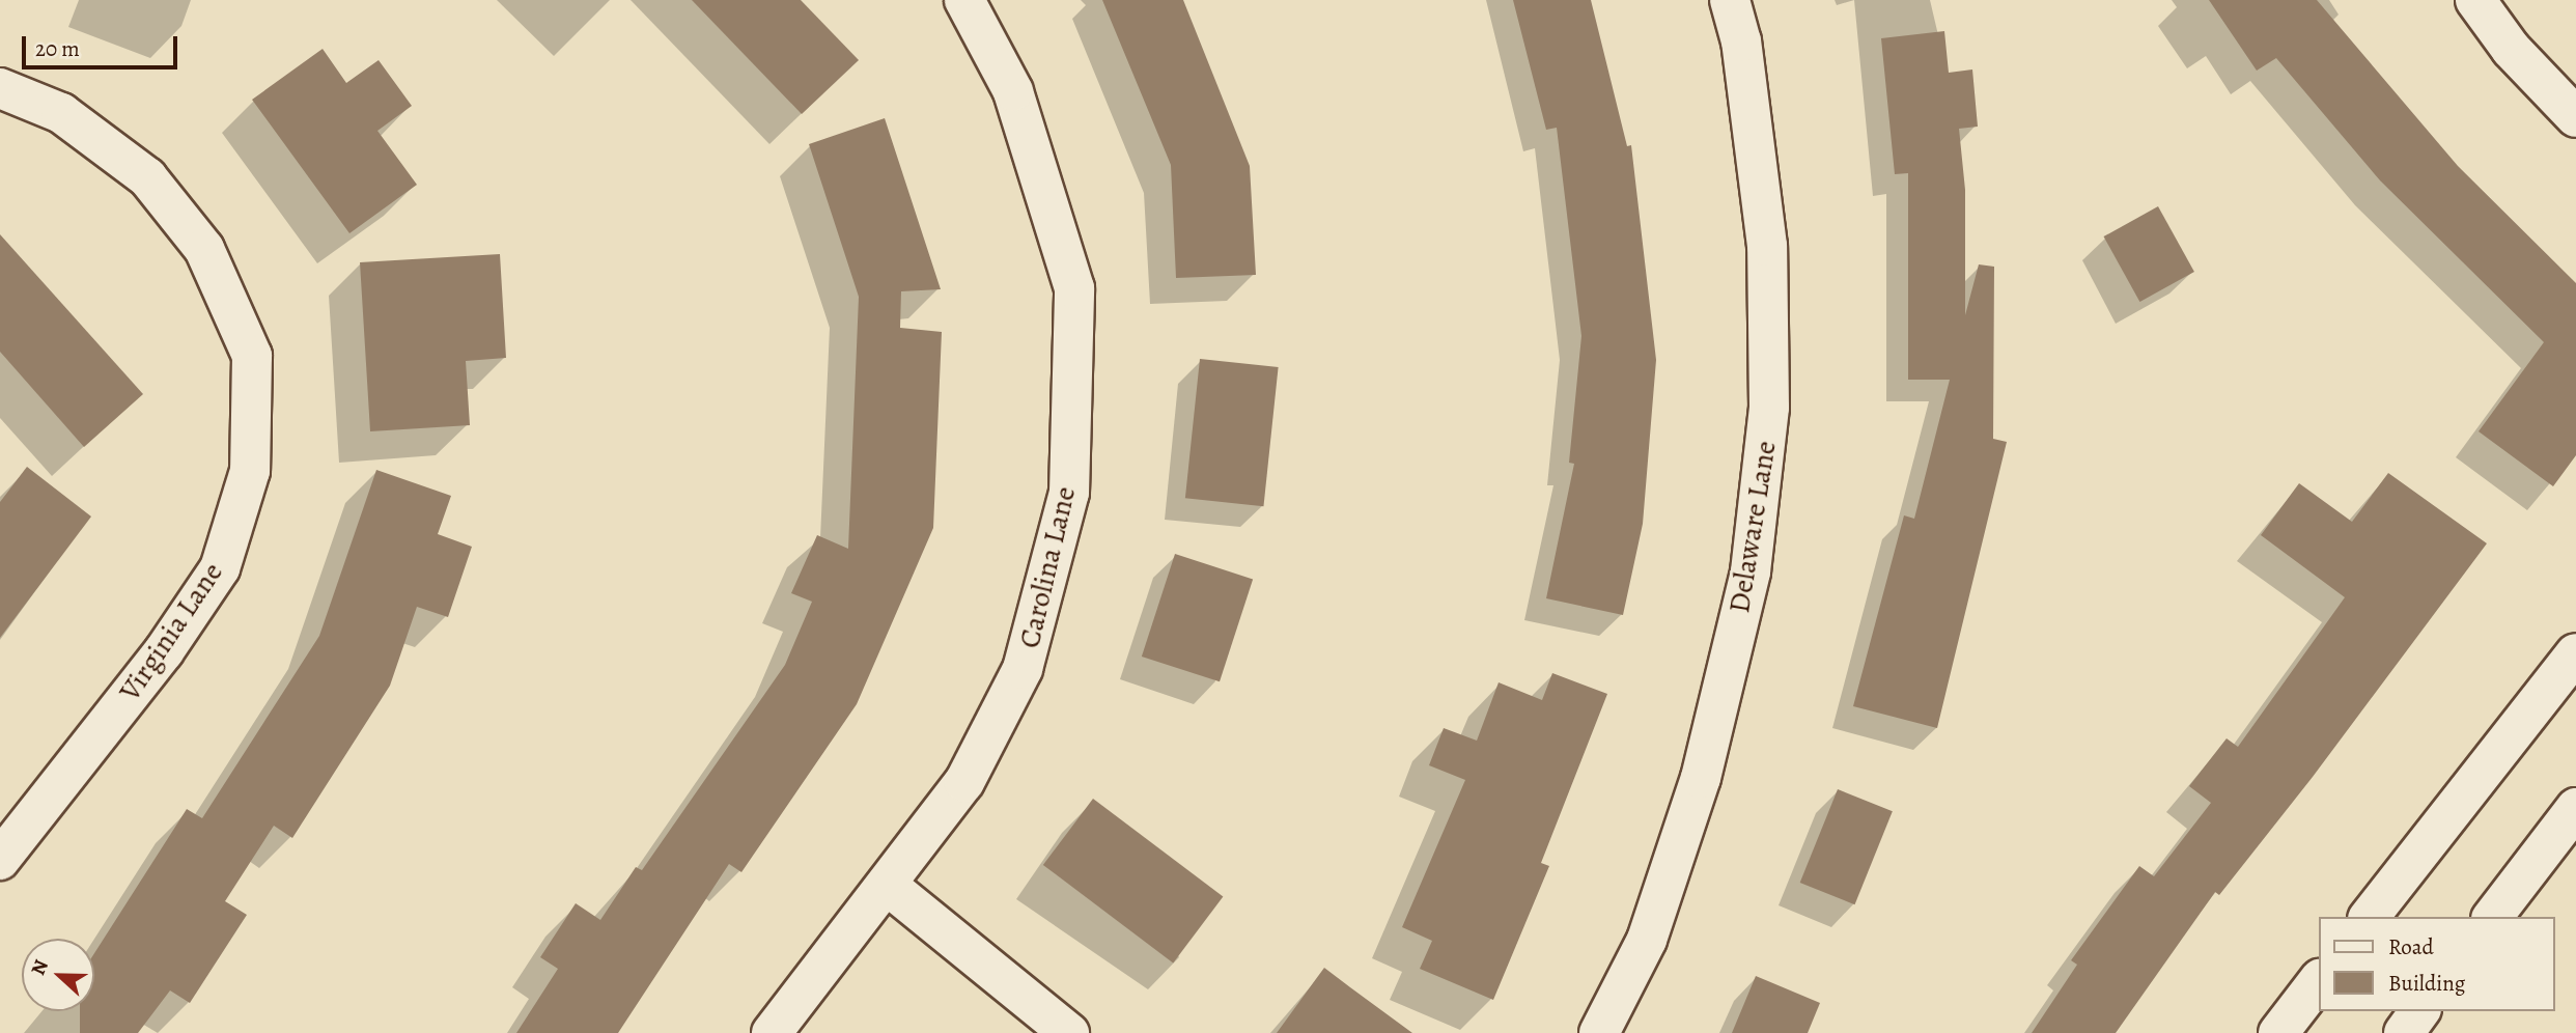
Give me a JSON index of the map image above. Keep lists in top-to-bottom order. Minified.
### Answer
{"streets":{"street":["Delaware Lane","Carolina Lane","Virginia Lane"]},"legend":["Road","Building"],"scale_bar":"20 m","north":"left"}
